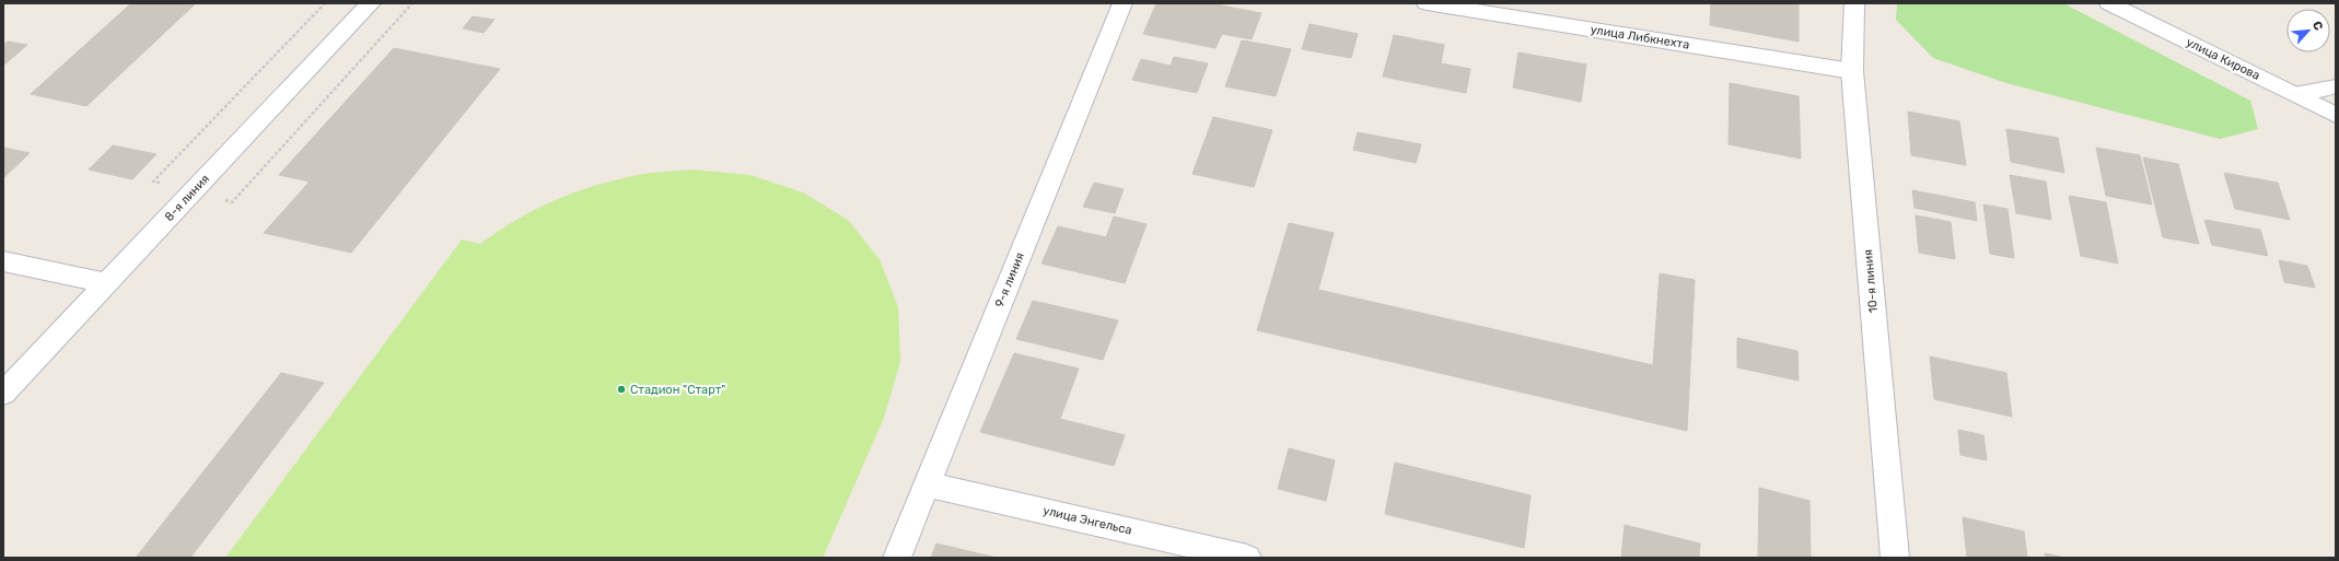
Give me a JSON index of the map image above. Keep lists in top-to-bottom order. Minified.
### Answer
{"streets":{"street":["улица Либкнехта","улица Кирова","8-я линия","9-я линия","10-я линия","улица Энгельса"]},"crossings":[["улица Либкнехта","10-я линия"],["9-я линия","улица Энгельса"]],"places":["Стадион \"Старт\""],"north":"top right"}
